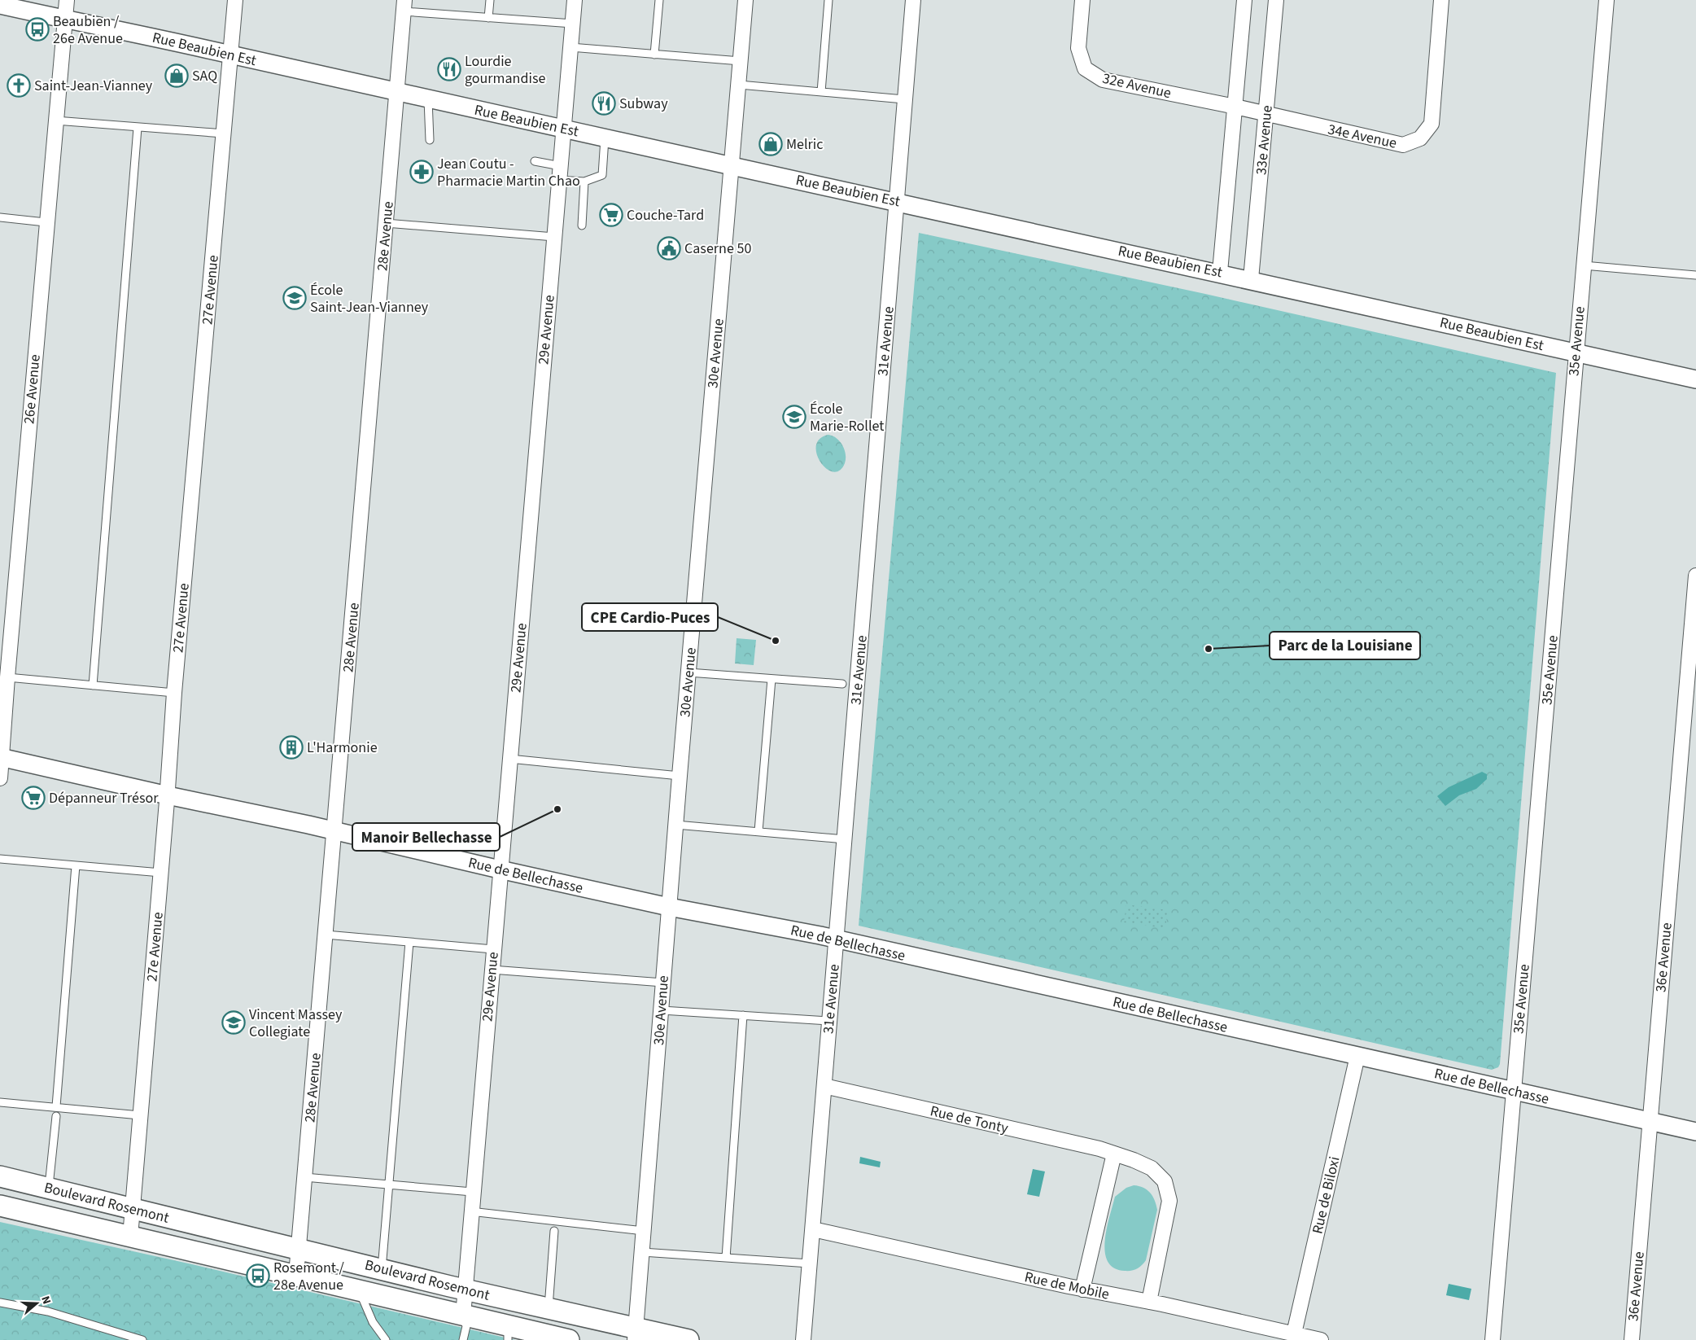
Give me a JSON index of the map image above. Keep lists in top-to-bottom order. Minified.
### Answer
{"streets":{"main road":["Boulevard Rosemont"],"street":["Rue Beaubien Est","32e Avenue","34e Avenue","33e Avenue","28e Avenue","27e Avenue","29e Avenue","31e Avenue","35e Avenue","30e Avenue","26e Avenue","Rue de Bellechasse","36e Avenue","Rue de Tonty","Rue de Biloxi","Rue de Mobile"]},"crossings":[["Rue Beaubien Est","33e Avenue"],["Rue Beaubien Est","28e Avenue"],["Rue Beaubien Est","27e Avenue"],["Rue Beaubien Est","29e Avenue"],["Rue Beaubien Est","31e Avenue"],["Rue Beaubien Est","35e Avenue"],["Rue Beaubien Est","30e Avenue"],["Rue Beaubien Est","26e Avenue"],["32e Avenue","34e Avenue"],["34e Avenue","33e Avenue"],["28e Avenue","Rue de Bellechasse"],["28e Avenue","Boulevard Rosemont"],["27e Avenue","Rue de Bellechasse"],["27e Avenue","Boulevard Rosemont"],["29e Avenue","Rue de Bellechasse"],["29e Avenue","Boulevard Rosemont"],["31e Avenue","Rue de Bellechasse"],["31e Avenue","Rue de Tonty"],["31e Avenue","Rue de Mobile"],["35e Avenue","Rue de Bellechasse"],["30e Avenue","Rue de Bellechasse"],["30e Avenue","Boulevard Rosemont"],["26e Avenue","Rue de Bellechasse"],["Rue de Bellechasse","36e Avenue"],["Rue de Bellechasse","Rue de Biloxi"],["Rue de Tonty","Rue de Mobile"],["Rue de Biloxi","Rue de Mobile"]],"places":{"bus stop":["Beaubien / 26e Avenue","Rosemont / 28e Avenue"],"restaurant":["Lourdie gourmandise","Subway"],"shop":["SAQ","Melric"],"church":["Saint-Jean-Vianney"],"pharmacy":["Jean Coutu - Pharmacie Martin Chao"],"supermarket":["Couche-Tard","Dépanneur Trésor"],"public building":["Caserne 50"],"school or university":["École Saint-Jean-Vianney","École Marie-Rollet","Vincent Massey Collegiate"],"other":["CPE Cardio-Puces","Parc de la Louisiane","Manoir Bellechasse"],"building":["L'Harmonie"]},"north":"right"}
